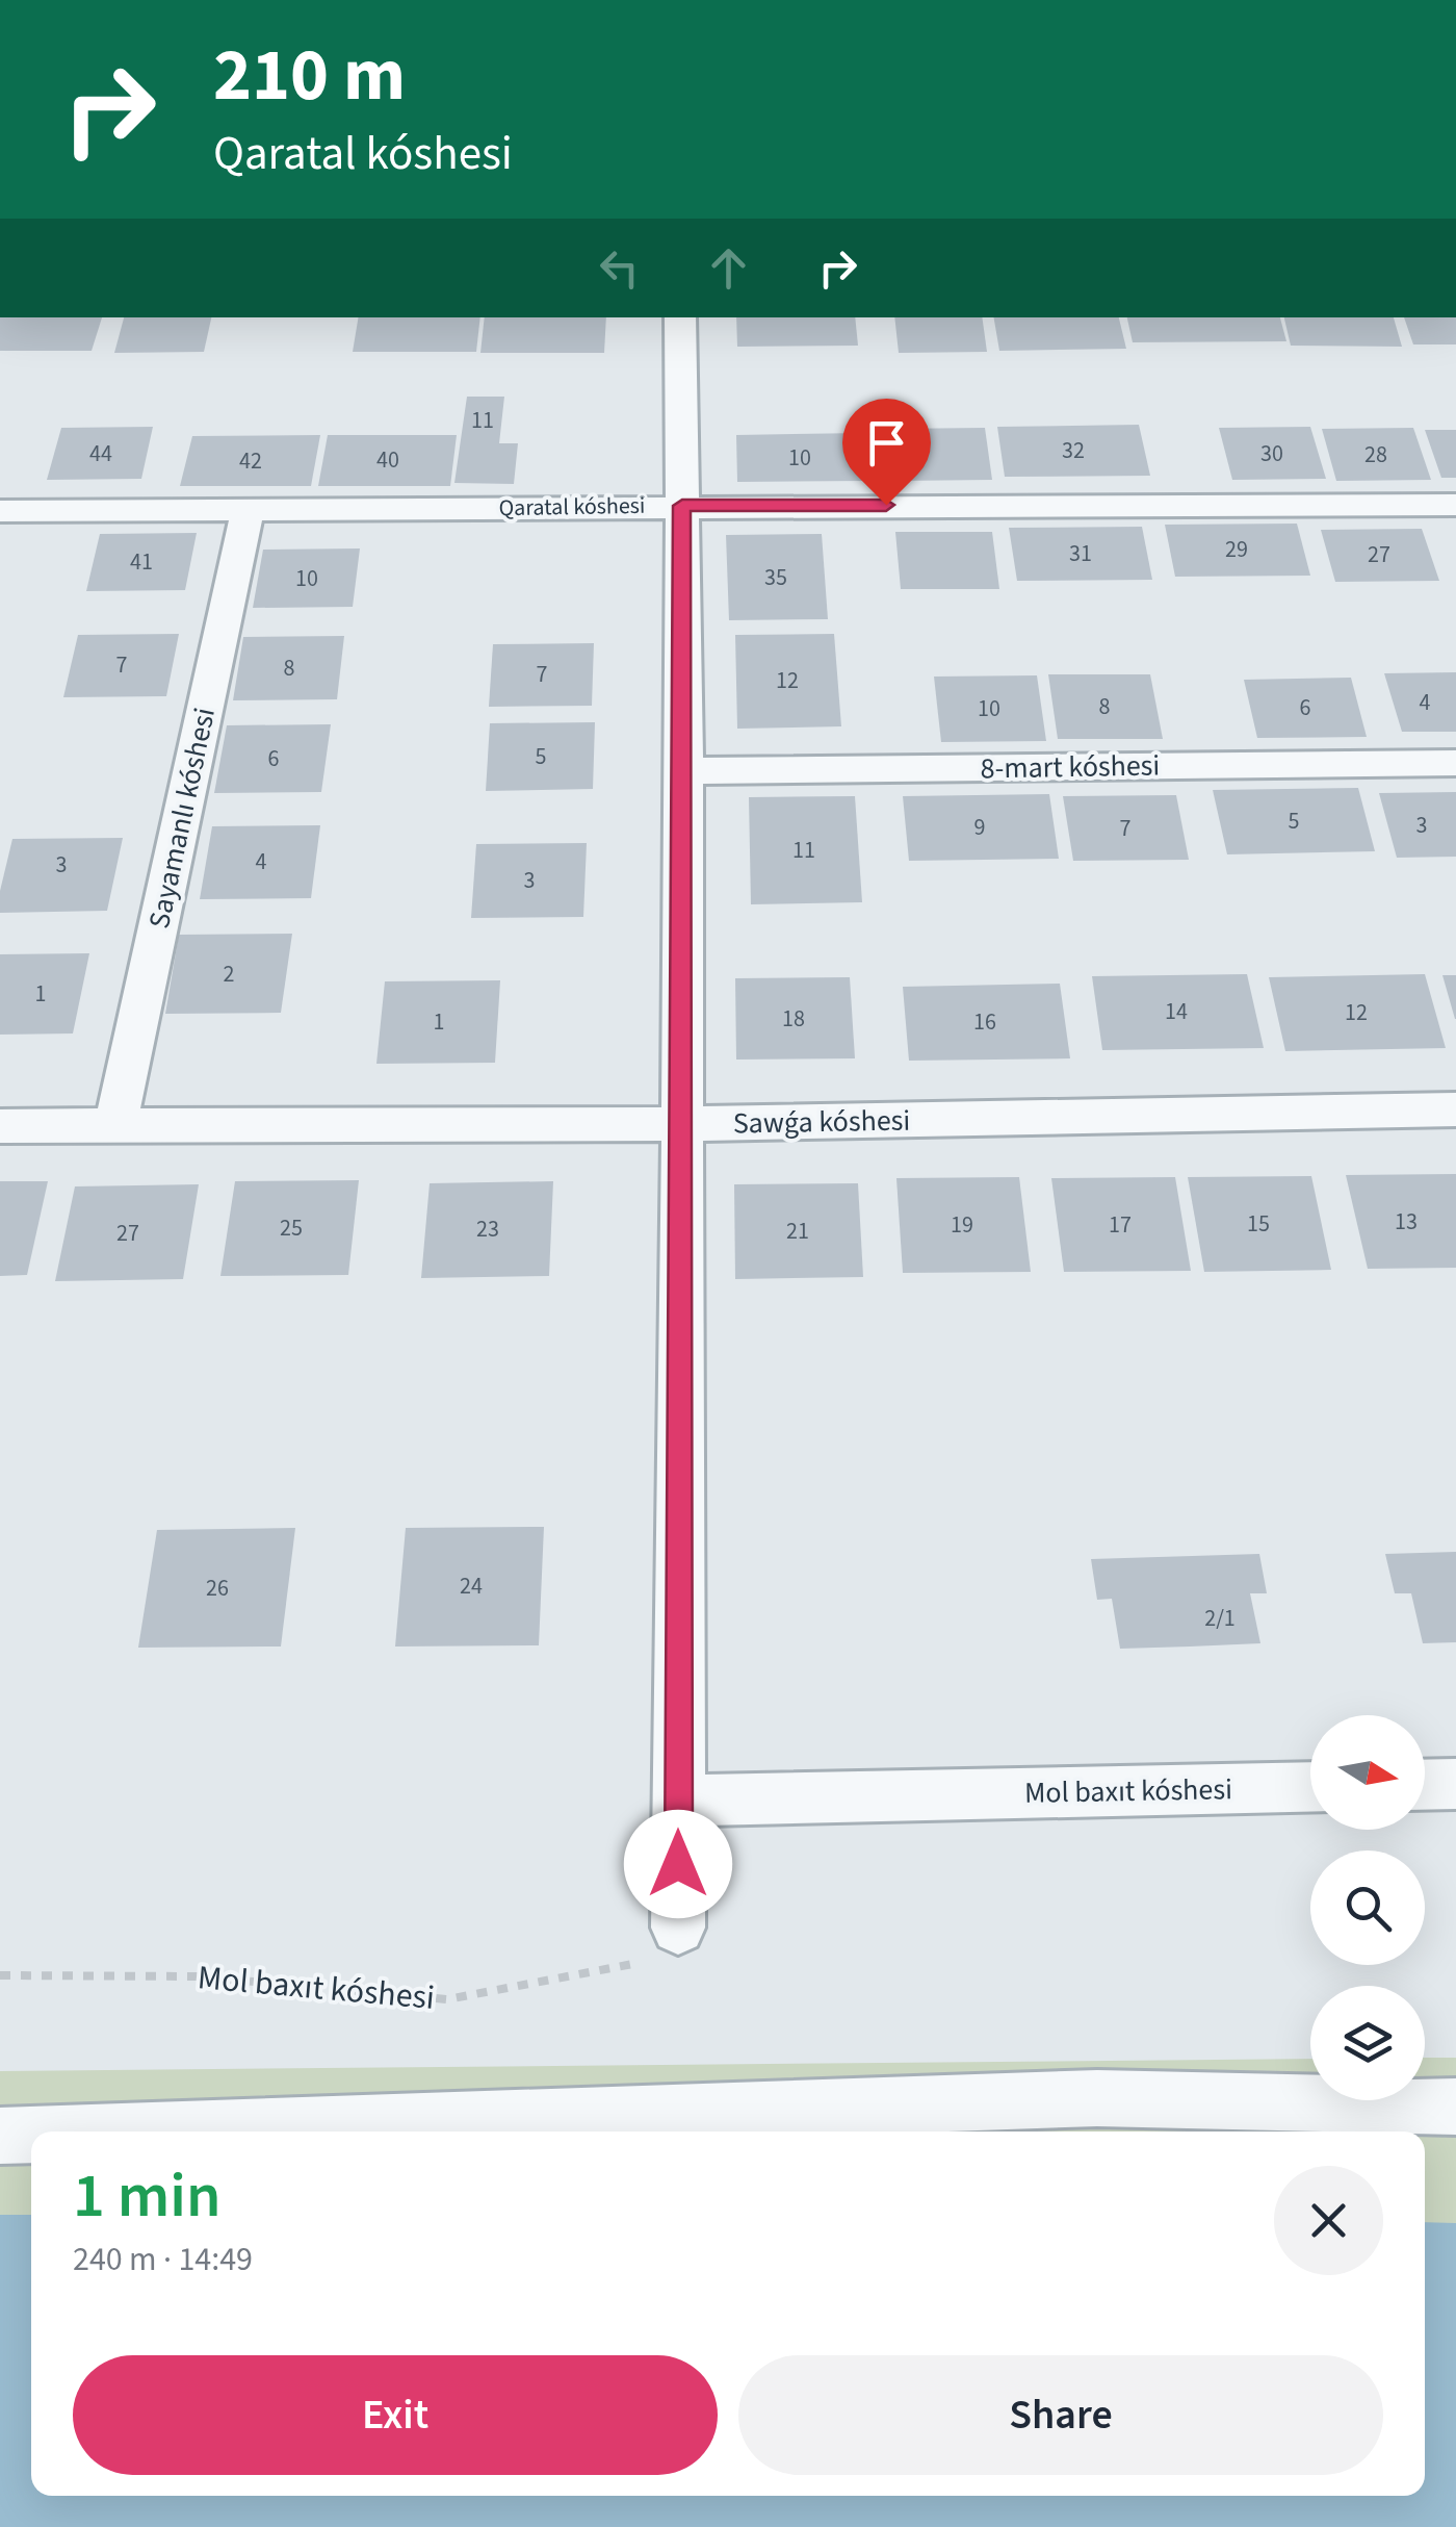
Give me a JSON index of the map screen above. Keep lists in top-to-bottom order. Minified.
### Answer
{"streets":{"street":["Qaratal kóshesi","8-mart kóshesi","Sayamanlı kóshesi","Sawǵa kóshesi","Mol baxıt kóshesi"]},"crossings":[["Qaratal kóshesi","Sayamanlı kóshesi"],["Sayamanlı kóshesi","Sawǵa kóshesi"]],"house_numbers":["11","32","44","30","28","10","40","42","29","31","27","41","35","10","7","8","7","12","4","8","6","10","5","6","5","3","9","7","11","4","3","3","2","1","14","12","18","1","16","13","15","19","17","25","23","21","27","24","26","2/1"],"north":"right","page":{"turn":["210 m","Qaratal kóshesi"],"heading":["1 min","240 m · 14:49"],"buttons":["Exit","Share"]}}
